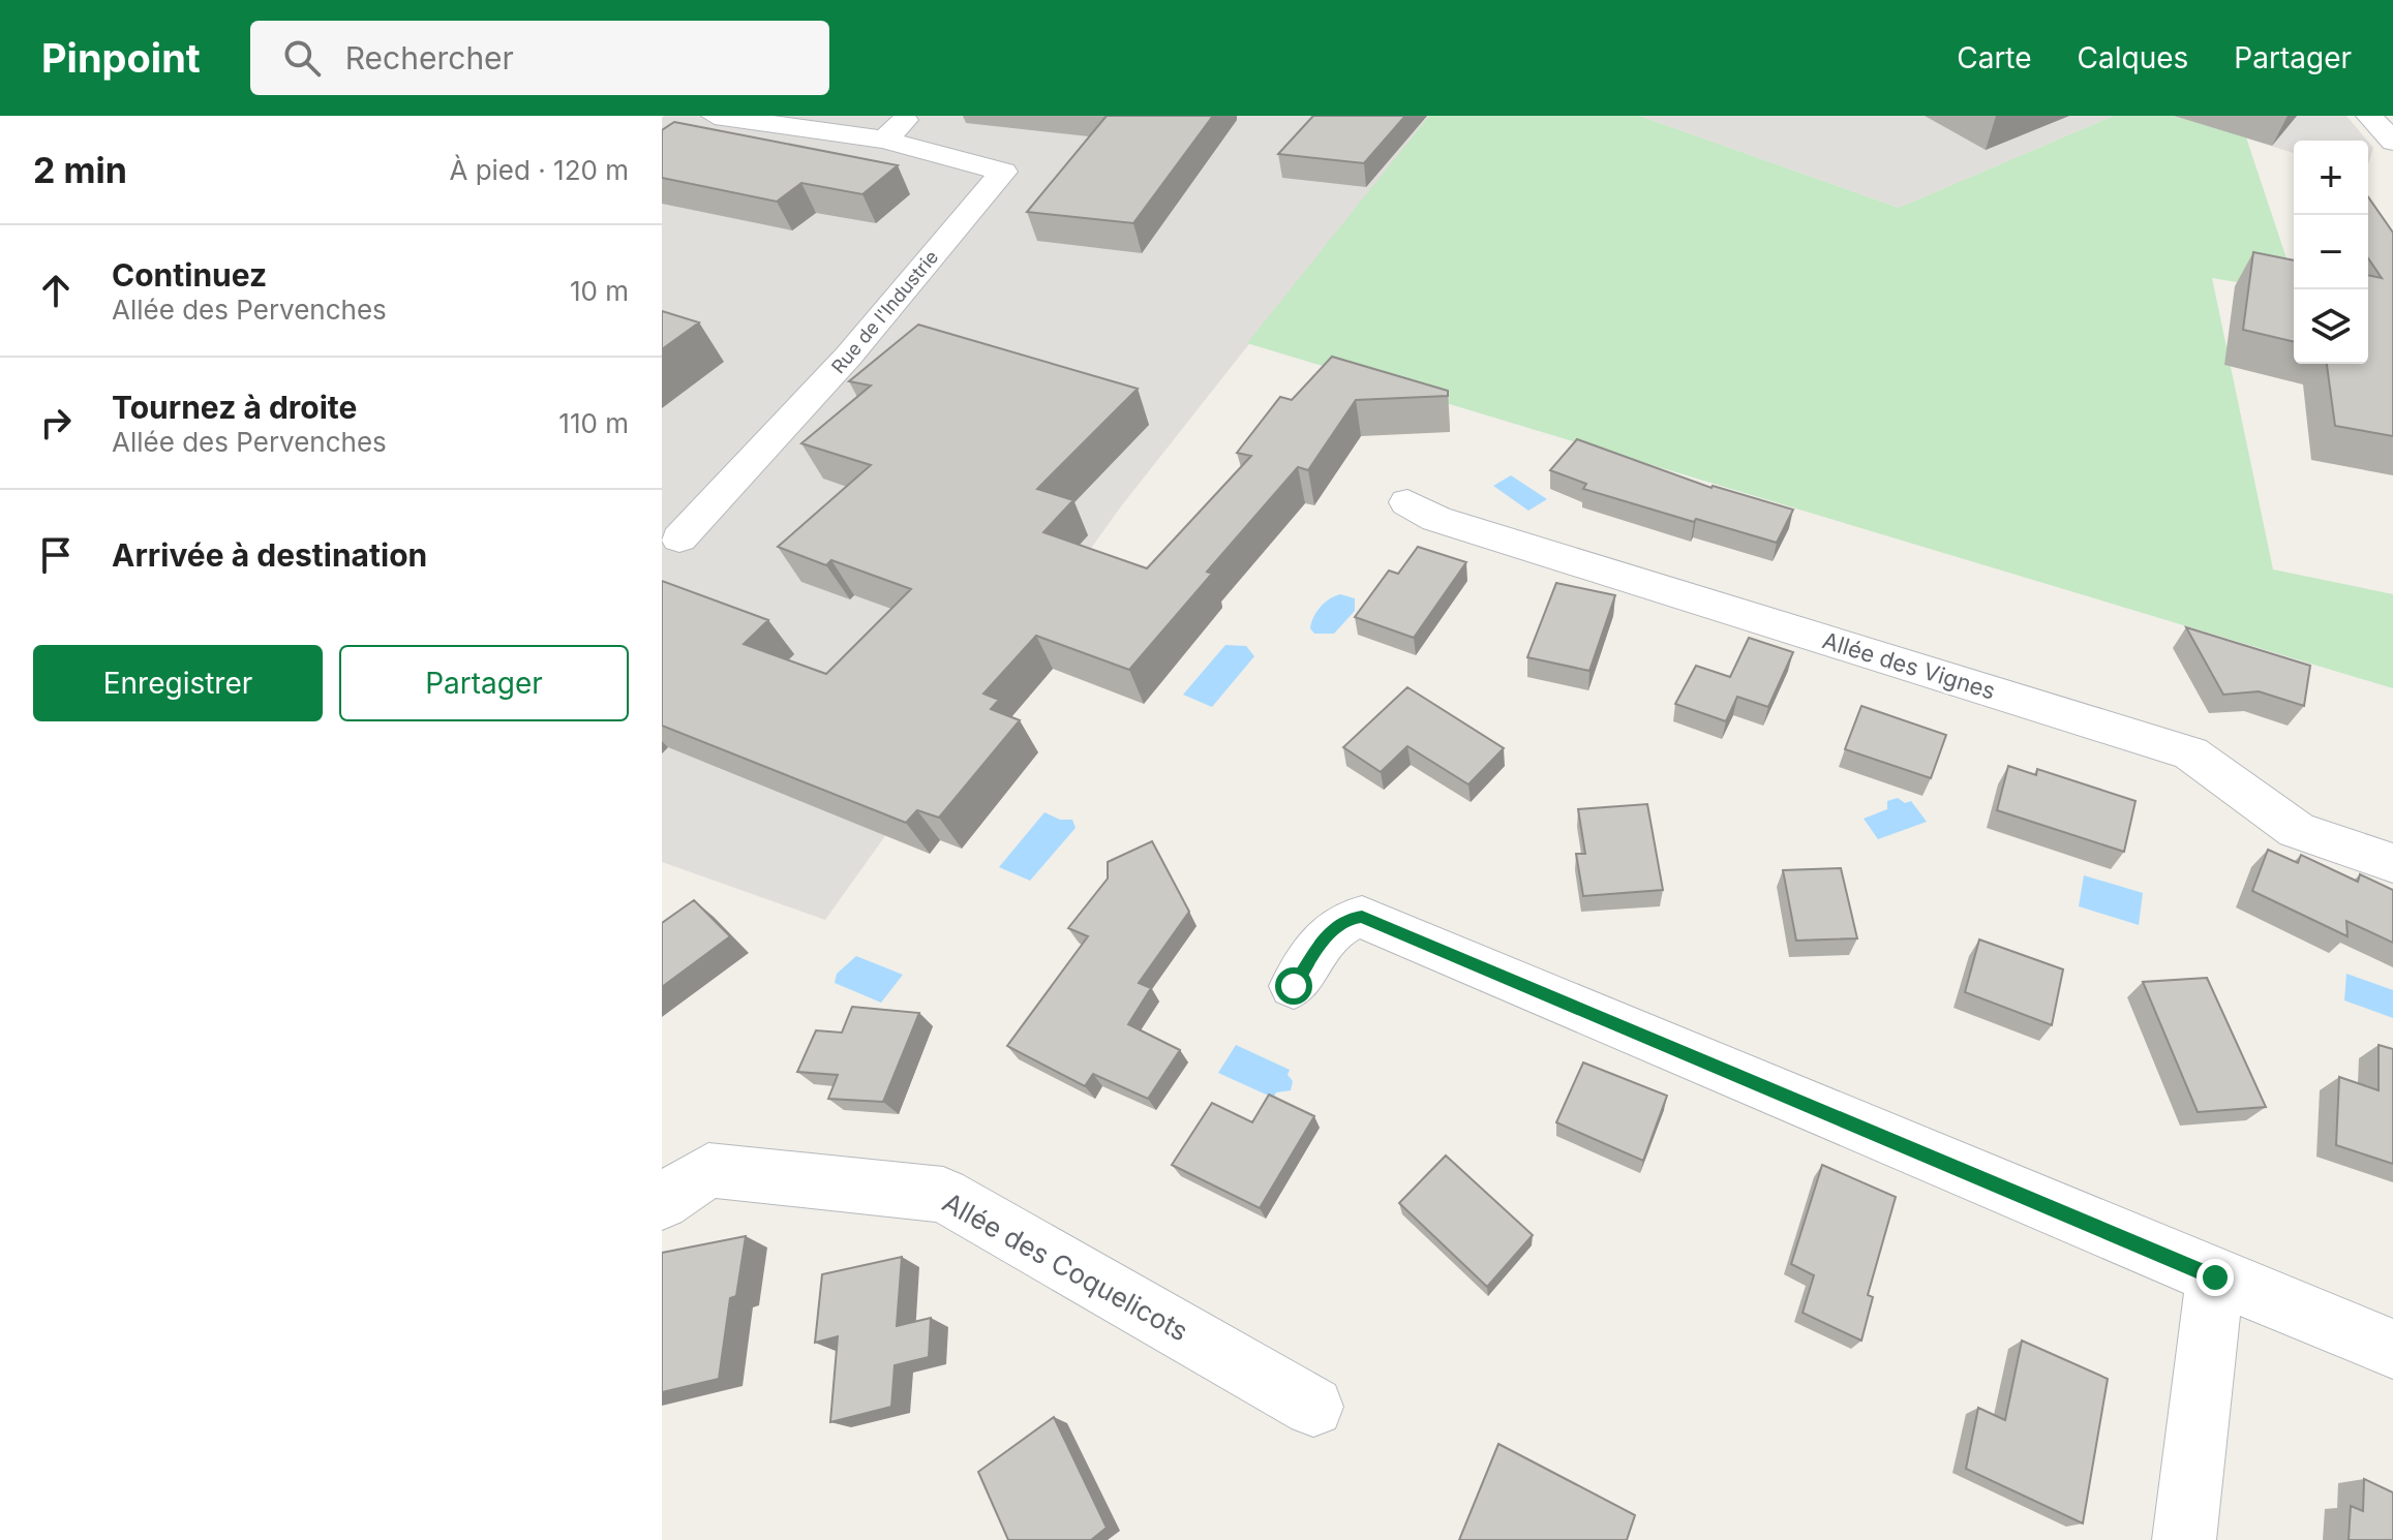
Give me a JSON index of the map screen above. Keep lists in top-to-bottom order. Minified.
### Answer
{"streets":{"street":["Rue de l'Industrie","Allée des Vignes","Allée des Coquelicots"]},"page":{"header":"Pinpoint","search":"Rechercher","nav":["Carte","Calques","Partager"],"heading":["2 min","À pied · 120 m"],"map_buttons":["+","−"],"list":[["Continuez","Allée des Pervenches","10 m"],["Tournez à droite","Allée des Pervenches","110 m"],"Arrivée à destination"],"buttons":["Enregistrer","Partager"]}}
